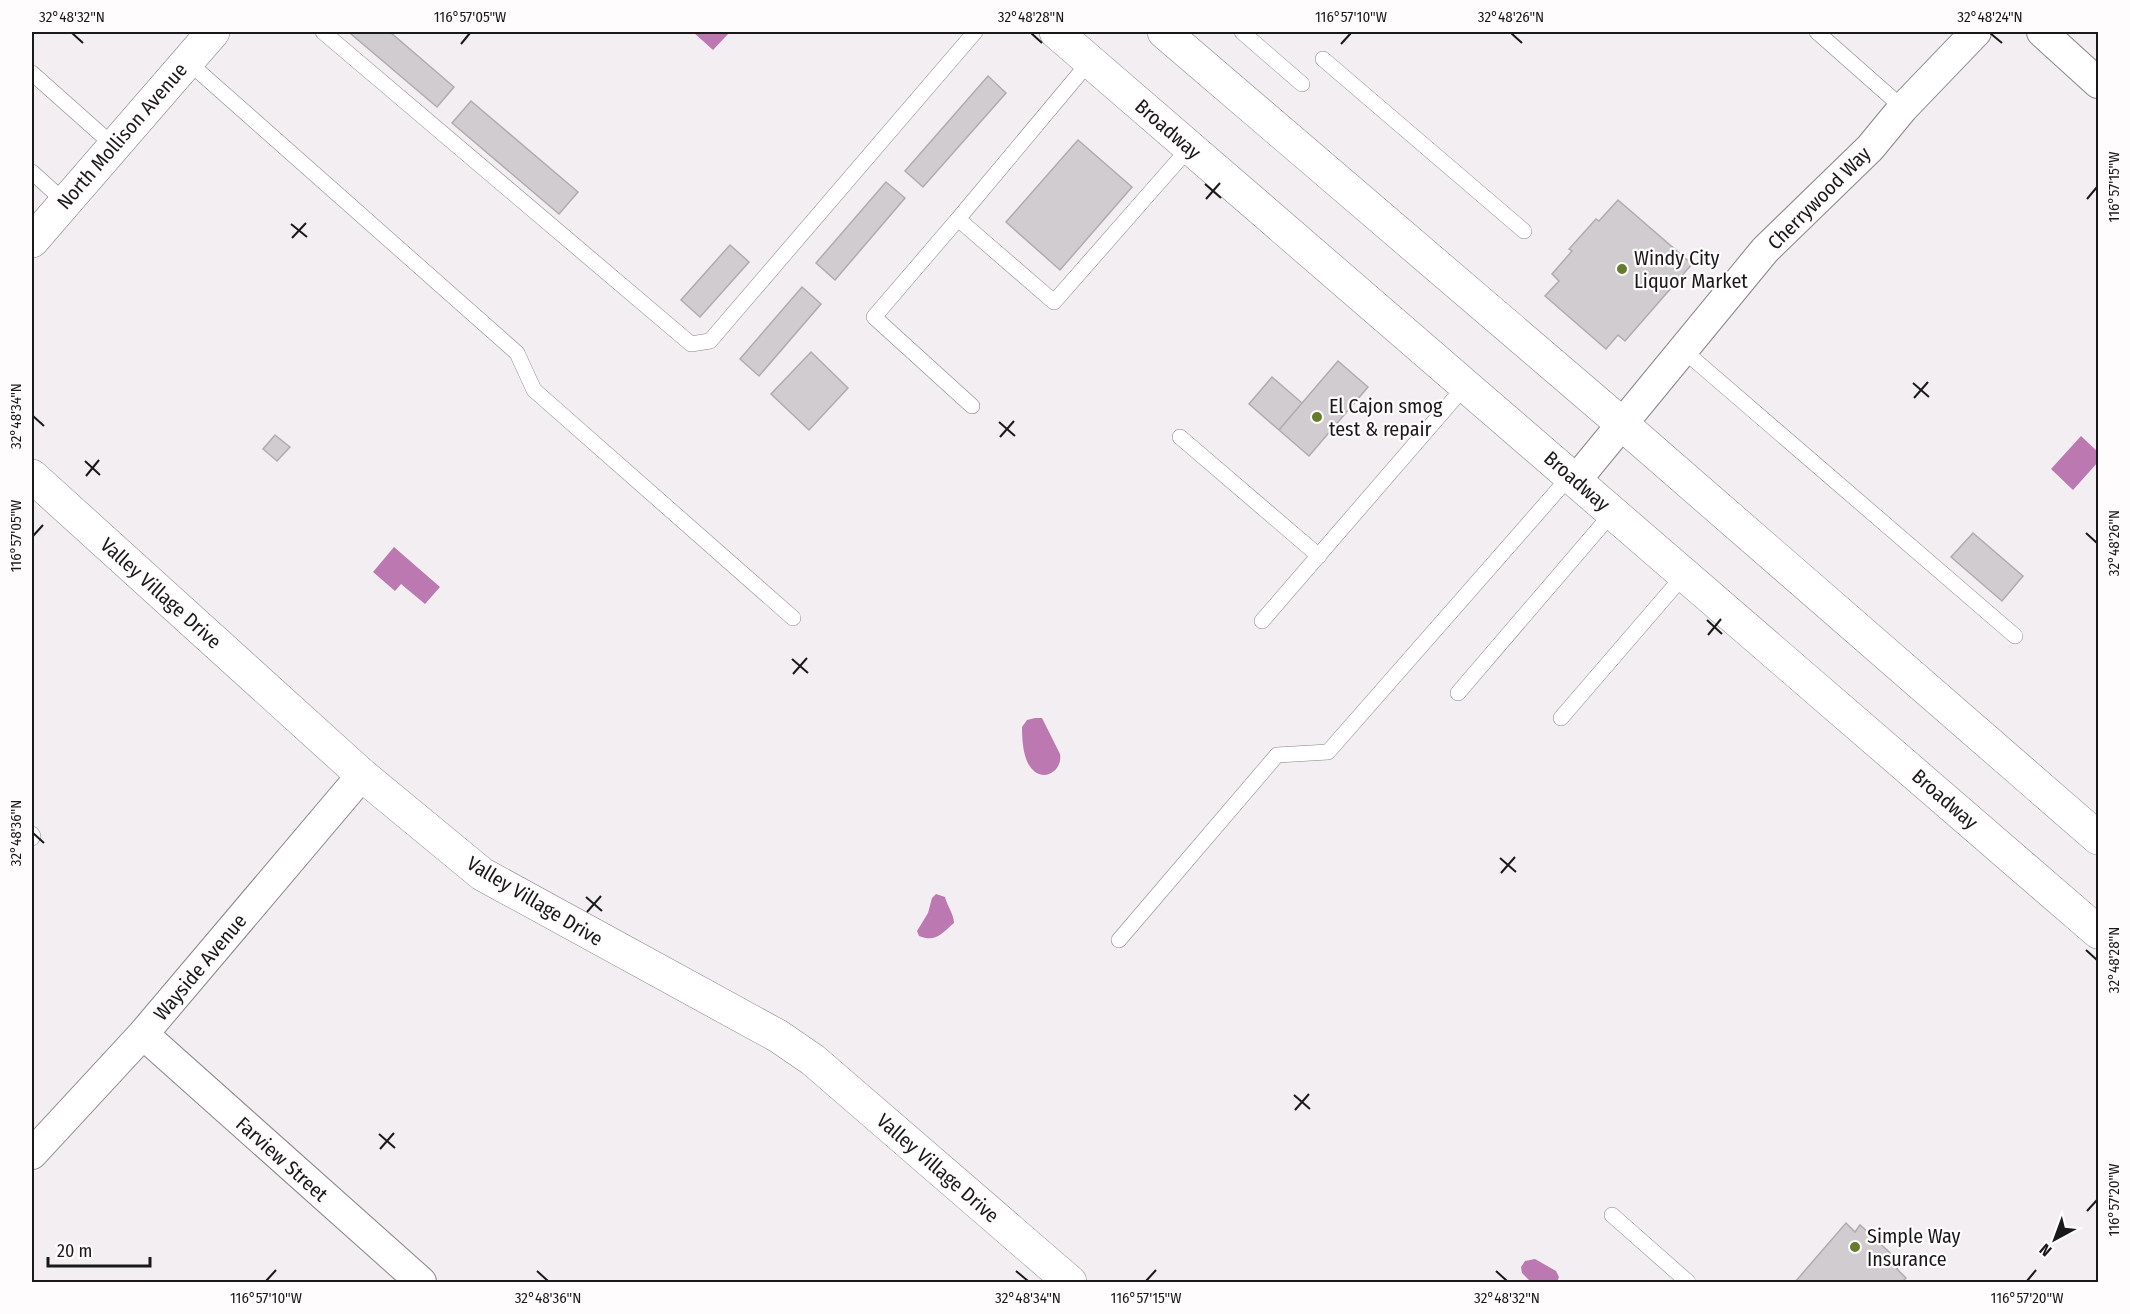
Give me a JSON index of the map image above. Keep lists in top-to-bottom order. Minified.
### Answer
{"streets":{"main road":["Broadway","North Mollison Avenue","Valley Village Drive"],"street":["Cherrywood Way","Wayside Avenue","Farview Street"]},"crossings":[["Broadway","Cherrywood Way"],["Valley Village Drive","Wayside Avenue"],["Wayside Avenue","Farview Street"]],"places":["Windy City Liquor Market","El Cajon smog test & repair","Simple Way Insurance"],"scale_bar":"20 m","north":"bottom left","coordinates":["32°48'32\"N","116°57'05\"W","32°48'28\"N","116°57'10\"W","32°48'26\"N","32°48'24\"N","116°57'15\"W","32°48'34\"N","32°48'36\"N","116°57'20\"W"]}
